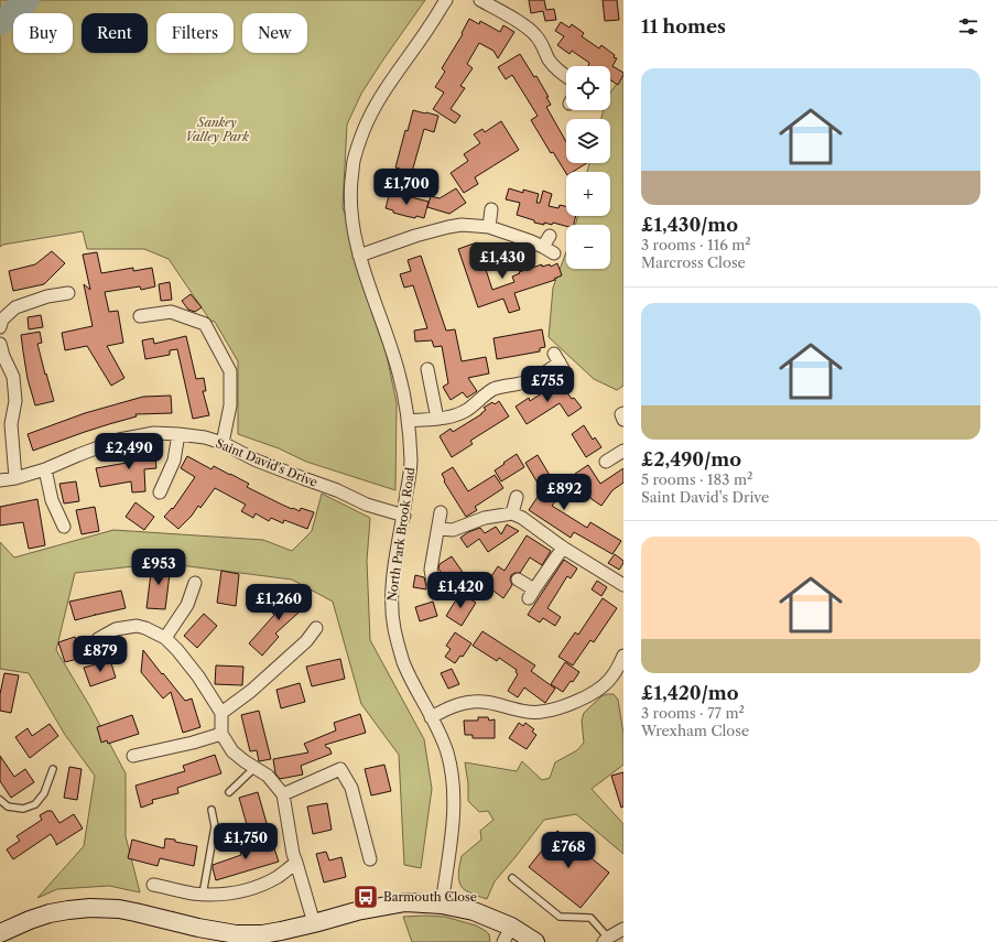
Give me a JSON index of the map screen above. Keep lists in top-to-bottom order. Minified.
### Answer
{"streets":{"street":["Saint David's Drive","North Park Brook Road"]},"crossings":[["Saint David's Drive","North Park Brook Road"]],"parks":["Sankey Valley Park"],"places":{"bus stop":["Barmouth Close"]},"page":{"heading":"11 homes","chip":["Buy","Rent","Filters","New"],"list":[{"name":"£1,430/mo","note":"3 rooms · 116 m² · Marcross Close"},{"name":"£2,490/mo","note":"5 rooms · 183 m² · Saint David's Drive"},{"name":"£1,420/mo","note":"3 rooms · 77 m² · Wrexham Close"}],"map_buttons":["+","−"],"price":["£1,700","£1,430","£755","£2,490","£892","£953","£1,420","£1,260","£879","£1,750","£768"]}}
